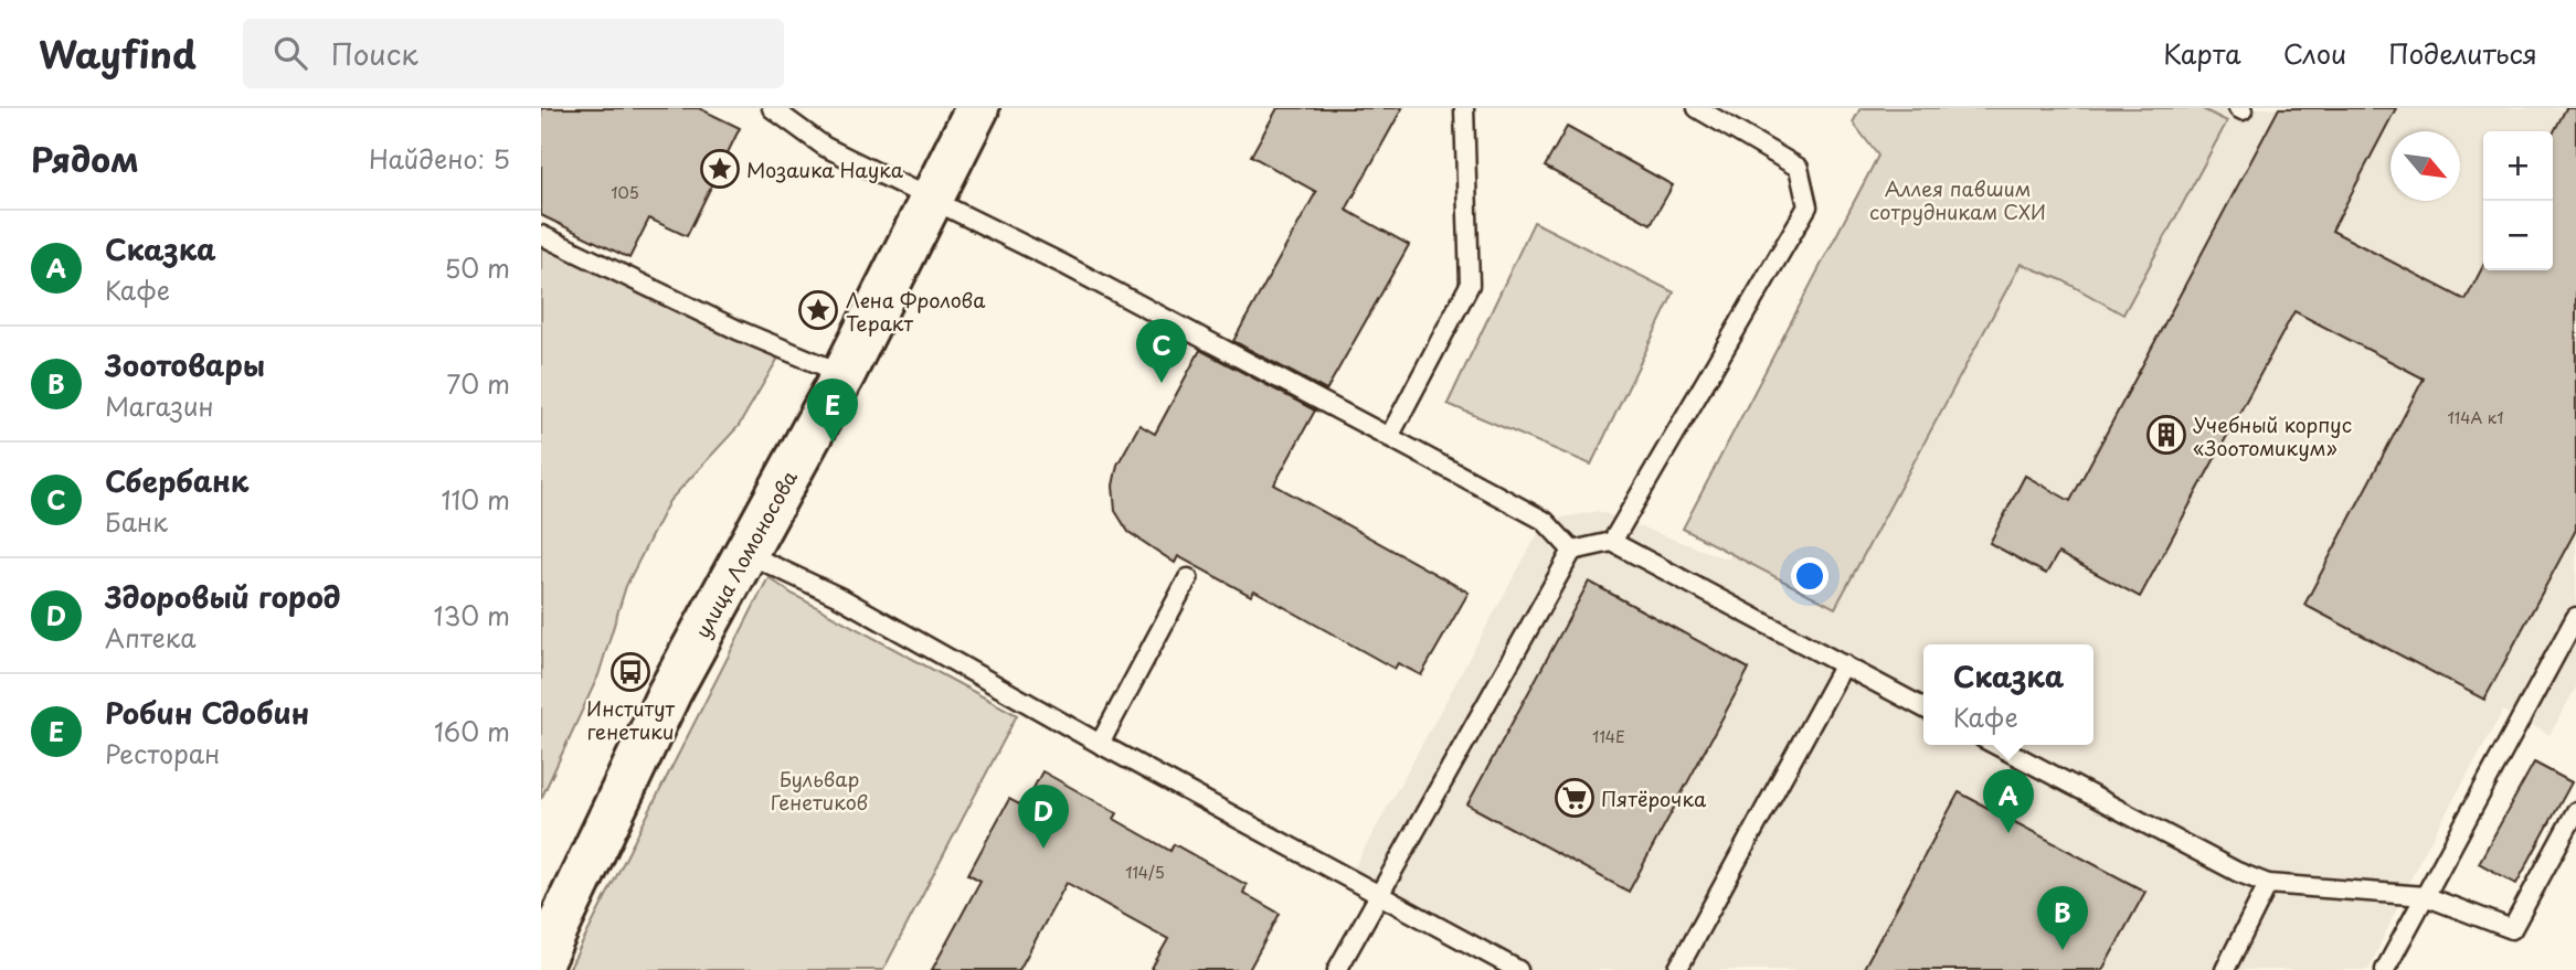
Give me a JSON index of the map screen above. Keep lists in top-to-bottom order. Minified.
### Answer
{"streets":{"main road":["улица Ломоносова"]},"parks":["Аллея павшим сотрудникам СХИ","Бульвар Генетиков"],"places":{"place":["Мозаика Наука","Лена Фролова Теракт"],"building":["Учебный корпус «Зоотомикум»"],"bus stop":["Институт генетики"],"supermarket":["Пятёрочка"]},"house_numbers":["105","114А к1","114Е","114/5"],"north":"bottom right","page":{"header":"Wayfind","search":"Поиск","nav":["Карта","Слои","Поделиться"],"heading":["Рядом","Найдено: 5"],"map_buttons":["+","−"],"list":[{"mark":"A","name":"Сказка","note":"Кафе","value":"50 m"},{"mark":"B","name":"Зоотовары","note":"Магазин","value":"70 m"},{"mark":"C","name":"Сбербанк","note":"Банк","value":"110 m"},{"mark":"D","name":"Здоровый город","note":"Аптека","value":"130 m"},{"mark":"E","name":"Робин Сдобин","note":"Ресторан","value":"160 m"}],"pins":["C","E","A","D","B"],"popup":["Сказка","Кафе"]}}
